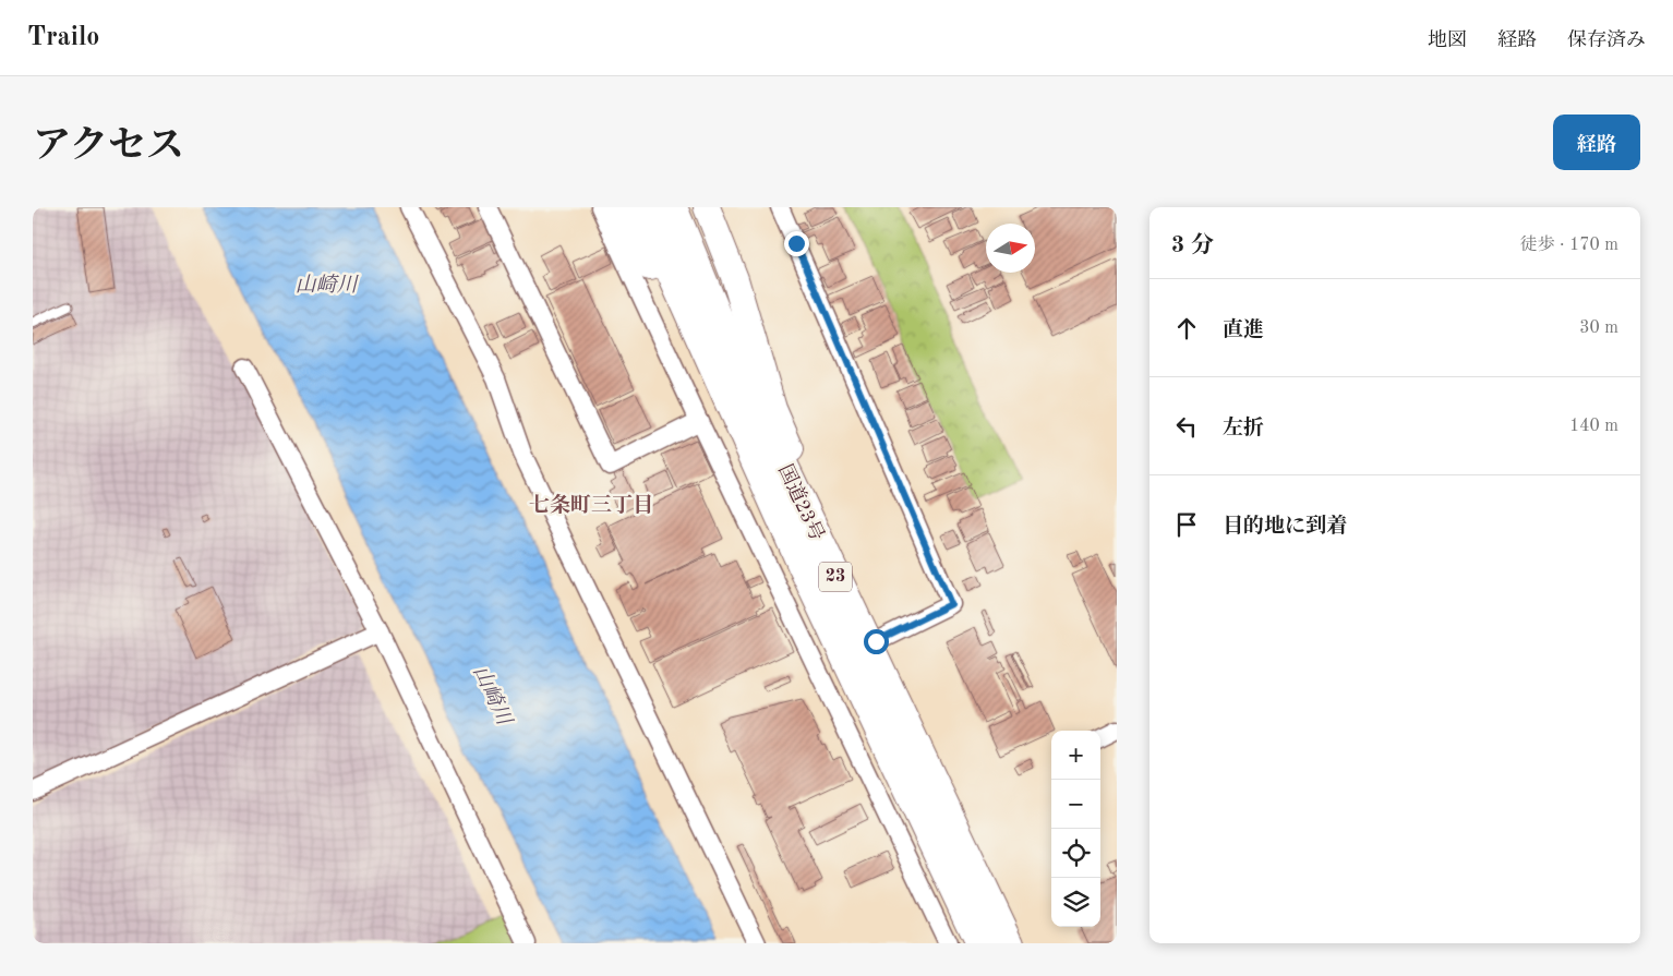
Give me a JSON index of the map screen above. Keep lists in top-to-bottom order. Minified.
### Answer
{"streets":{"highway":["国道23号","23"]},"districts":["七条町三丁目"],"water":["山崎川"],"north":"right","page":{"header":"Trailo","nav":["地図","経路","保存済み"],"title":"アクセス","buttons":"経路","heading":["3 分","徒歩 · 170 m"],"list":[["直進","30 m"],["左折","140 m"],"目的地に到着"],"map_buttons":["+","−"]}}
